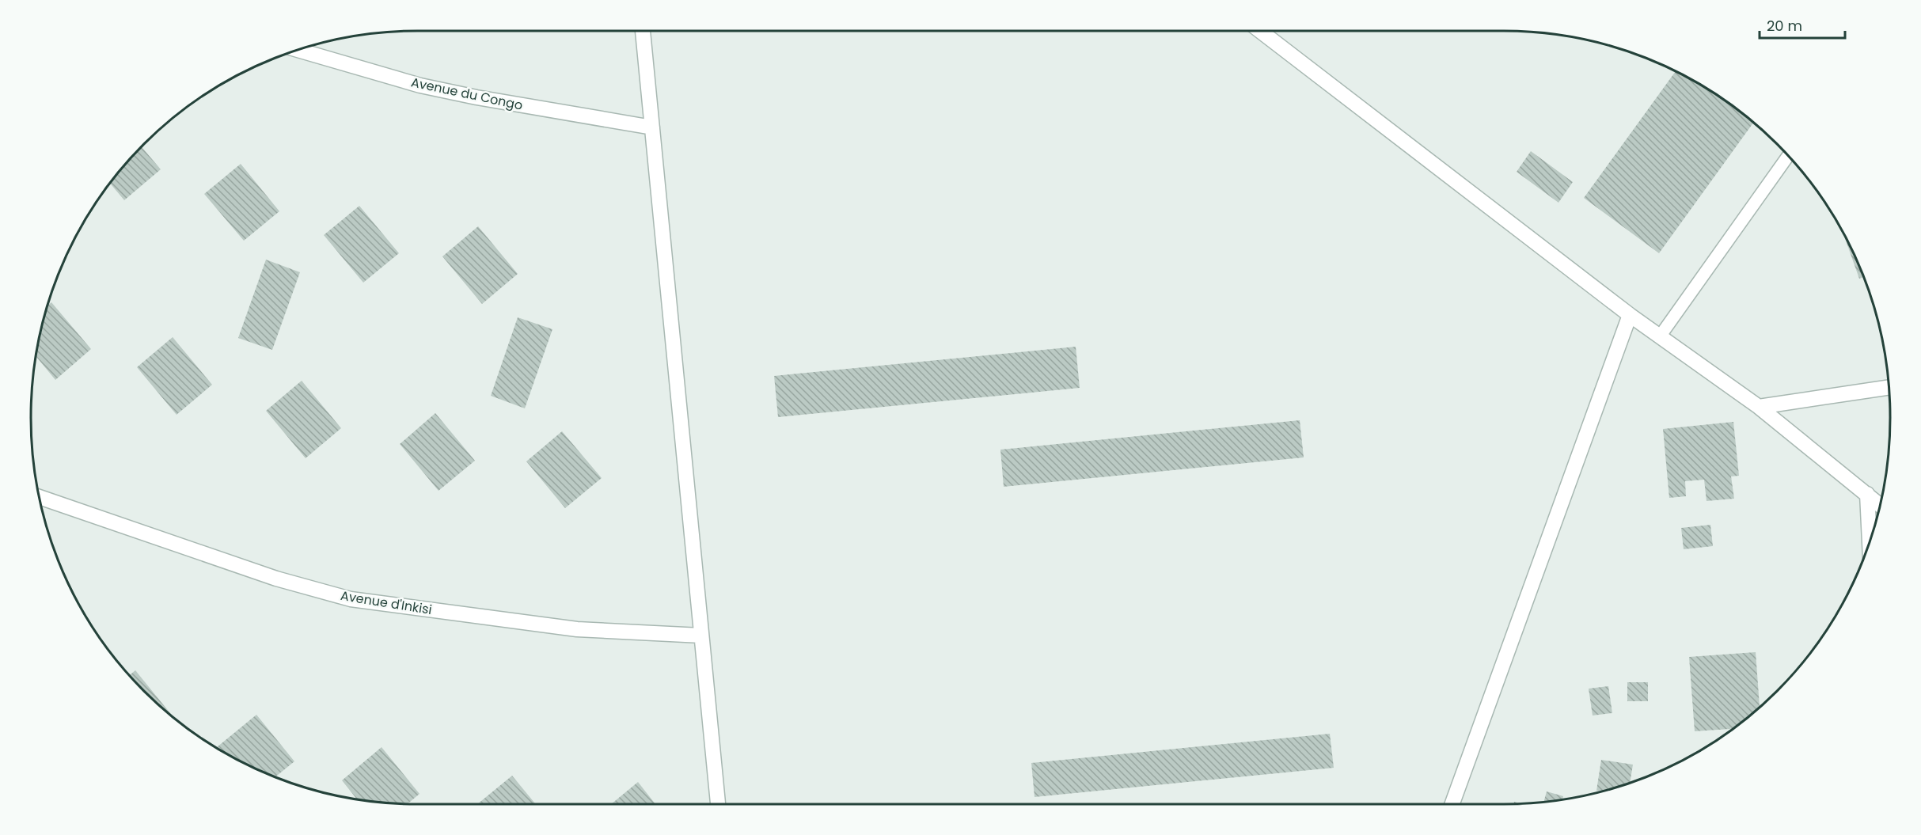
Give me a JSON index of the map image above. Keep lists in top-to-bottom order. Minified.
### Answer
{"streets":{"street":["Avenue du Congo","Avenue d'Inkisi"]},"scale_bar":"20 m"}
